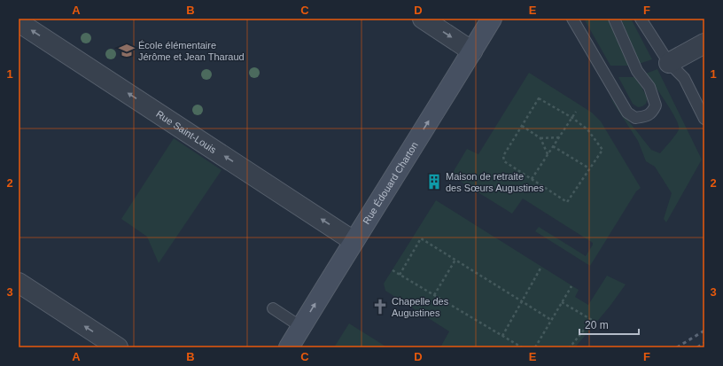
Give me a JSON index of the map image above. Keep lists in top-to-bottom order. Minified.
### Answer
{"streets":{"street":["Rue Saint-Louis","Rue Édouard Charton"]},"crossings":[["Rue Saint-Louis","Rue Édouard Charton"]],"one_way":["Rue Saint-Louis","Rue Édouard Charton"],"places":{"school or university":["École élémentaire Jérôme et Jean Tharaud"],"building":["Maison de retraite des Sœurs Augustines"],"church":["Chapelle des Augustines"]},"scale_bar":"20 m","grid":{"columns":["A","B","C","D","E","F"],"rows":["1","2","3"]}}
